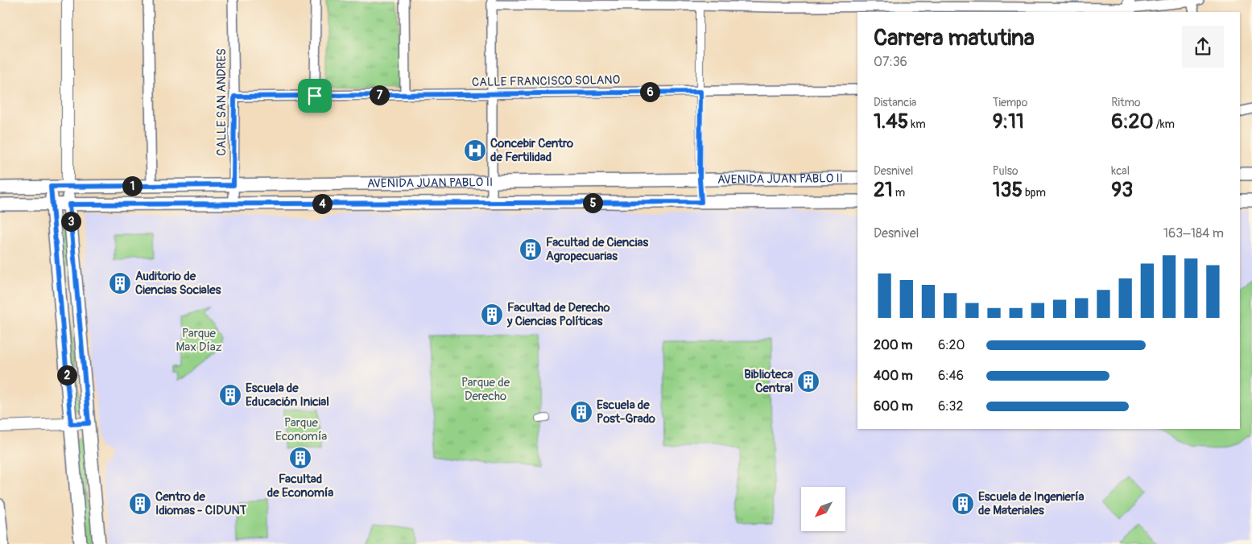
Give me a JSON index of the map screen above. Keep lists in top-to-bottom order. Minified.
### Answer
{"streets":{"main road":["AVENIDA JUAN PABLO II"],"street":["CALLE FRANCISCO SOLANO","CALLE SAN ANDRES"]},"crossings":[["CALLE FRANCISCO SOLANO","CALLE SAN ANDRES"],["CALLE SAN ANDRES","AVENIDA JUAN PABLO II"]],"parks":["Parque Max Díaz","Parque de Derecho","Parque Economía"],"places":{"hospital":["Concebir Centro de Fertilidad"],"building":["Facultad de Ciencias Agropecuarias","Auditorio de Ciencias Sociales","Facultad de Derecho y Ciencias Políticas","Biblioteca Central","Escuela de Educación Inicial","Escuela de Post-Grado","Facultad de Economía","Centro de Idiomas - CIDUNT","Escuela de Ingeniería de Materiales"]},"north":"bottom left","page":{"heading":["Carrera matutina","07:36"],"stats":[["Distancia","1.45 km"],["Tiempo","9:11"],["Ritmo","6:20 /km"],["Desnivel","21 m"],["Pulso","135 bpm"],["kcal","93"]],"pins":["6","7","1","5","4","3","2"],"chart":["Desnivel","163–184 m"],"list":[{"name":"200 m","note":"6:20"},{"name":"400 m","note":"6:46"},{"name":"600 m","note":"6:32"}]}}
